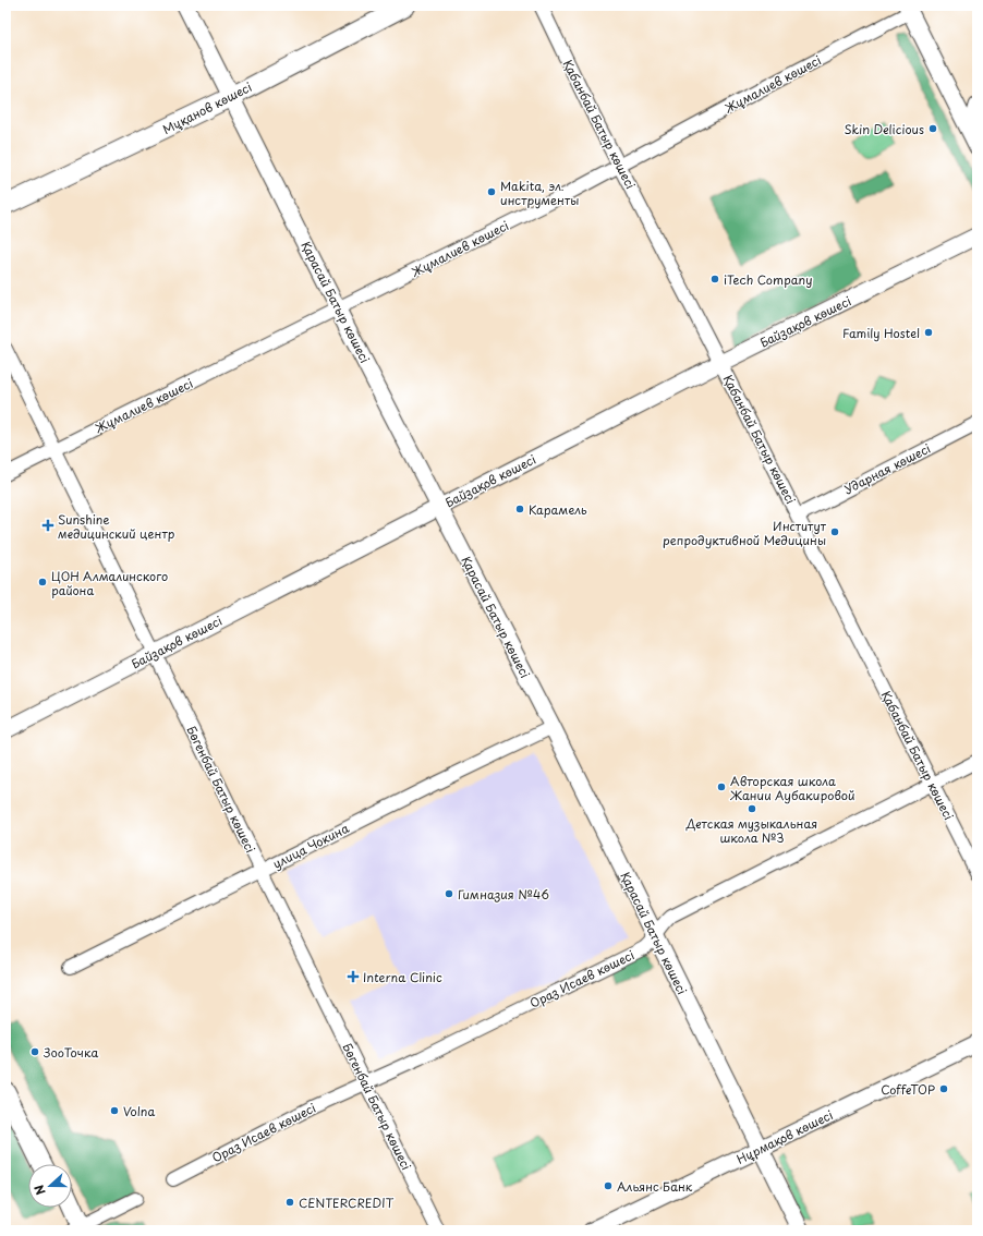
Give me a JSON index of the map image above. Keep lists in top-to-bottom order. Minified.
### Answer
{"streets":{"main road":["Мұқанов көшесі"],"street":["Жұмалиев көшесі","Қабанбай Батыр көшесі","Қарасай Батыр көшесі","Байзақов көшесі","Ударная көшесі","Бөгенбай Батыр көшесі","улица Чокина","Ораз Исаев көшесі","Нұрмақов көшесі"]},"crossings":[["Жұмалиев көшесі","Қабанбай Батыр көшесі"],["Жұмалиев көшесі","Қарасай Батыр көшесі"],["Жұмалиев көшесі","Бөгенбай Батыр көшесі"],["Мұқанов көшесі","Қарасай Батыр көшесі"],["Қабанбай Батыр көшесі","Байзақов көшесі"],["Қабанбай Батыр көшесі","Ударная көшесі"],["Қабанбай Батыр көшесі","Ораз Исаев көшесі"],["Қарасай Батыр көшесі","Байзақов көшесі"],["Қарасай Батыр көшесі","улица Чокина"],["Қарасай Батыр көшесі","Ораз Исаев көшесі"],["Қарасай Батыр көшесі","Нұрмақов көшесі"],["Байзақов көшесі","Бөгенбай Батыр көшесі"],["Бөгенбай Батыр көшесі","улица Чокина"],["Бөгенбай Батыр көшесі","Ораз Исаев көшесі"]],"places":{"other":["Skin Delicious","Makita, эл. инструменты","iTech Company","Family Hostel","Карамель","Институт репродуктивной Медицины","ЦОН Алмалинского района","Авторская школа Жании Аубакировой","Детская музыкальная школа №3","Гимназия №46","ЗооТочка","CoffeTOP","Volna","Альянс Банк","CENTERCREDIT"],"health":["Sunshine медицинский центр","Interna Clinic"]},"north":"left"}
